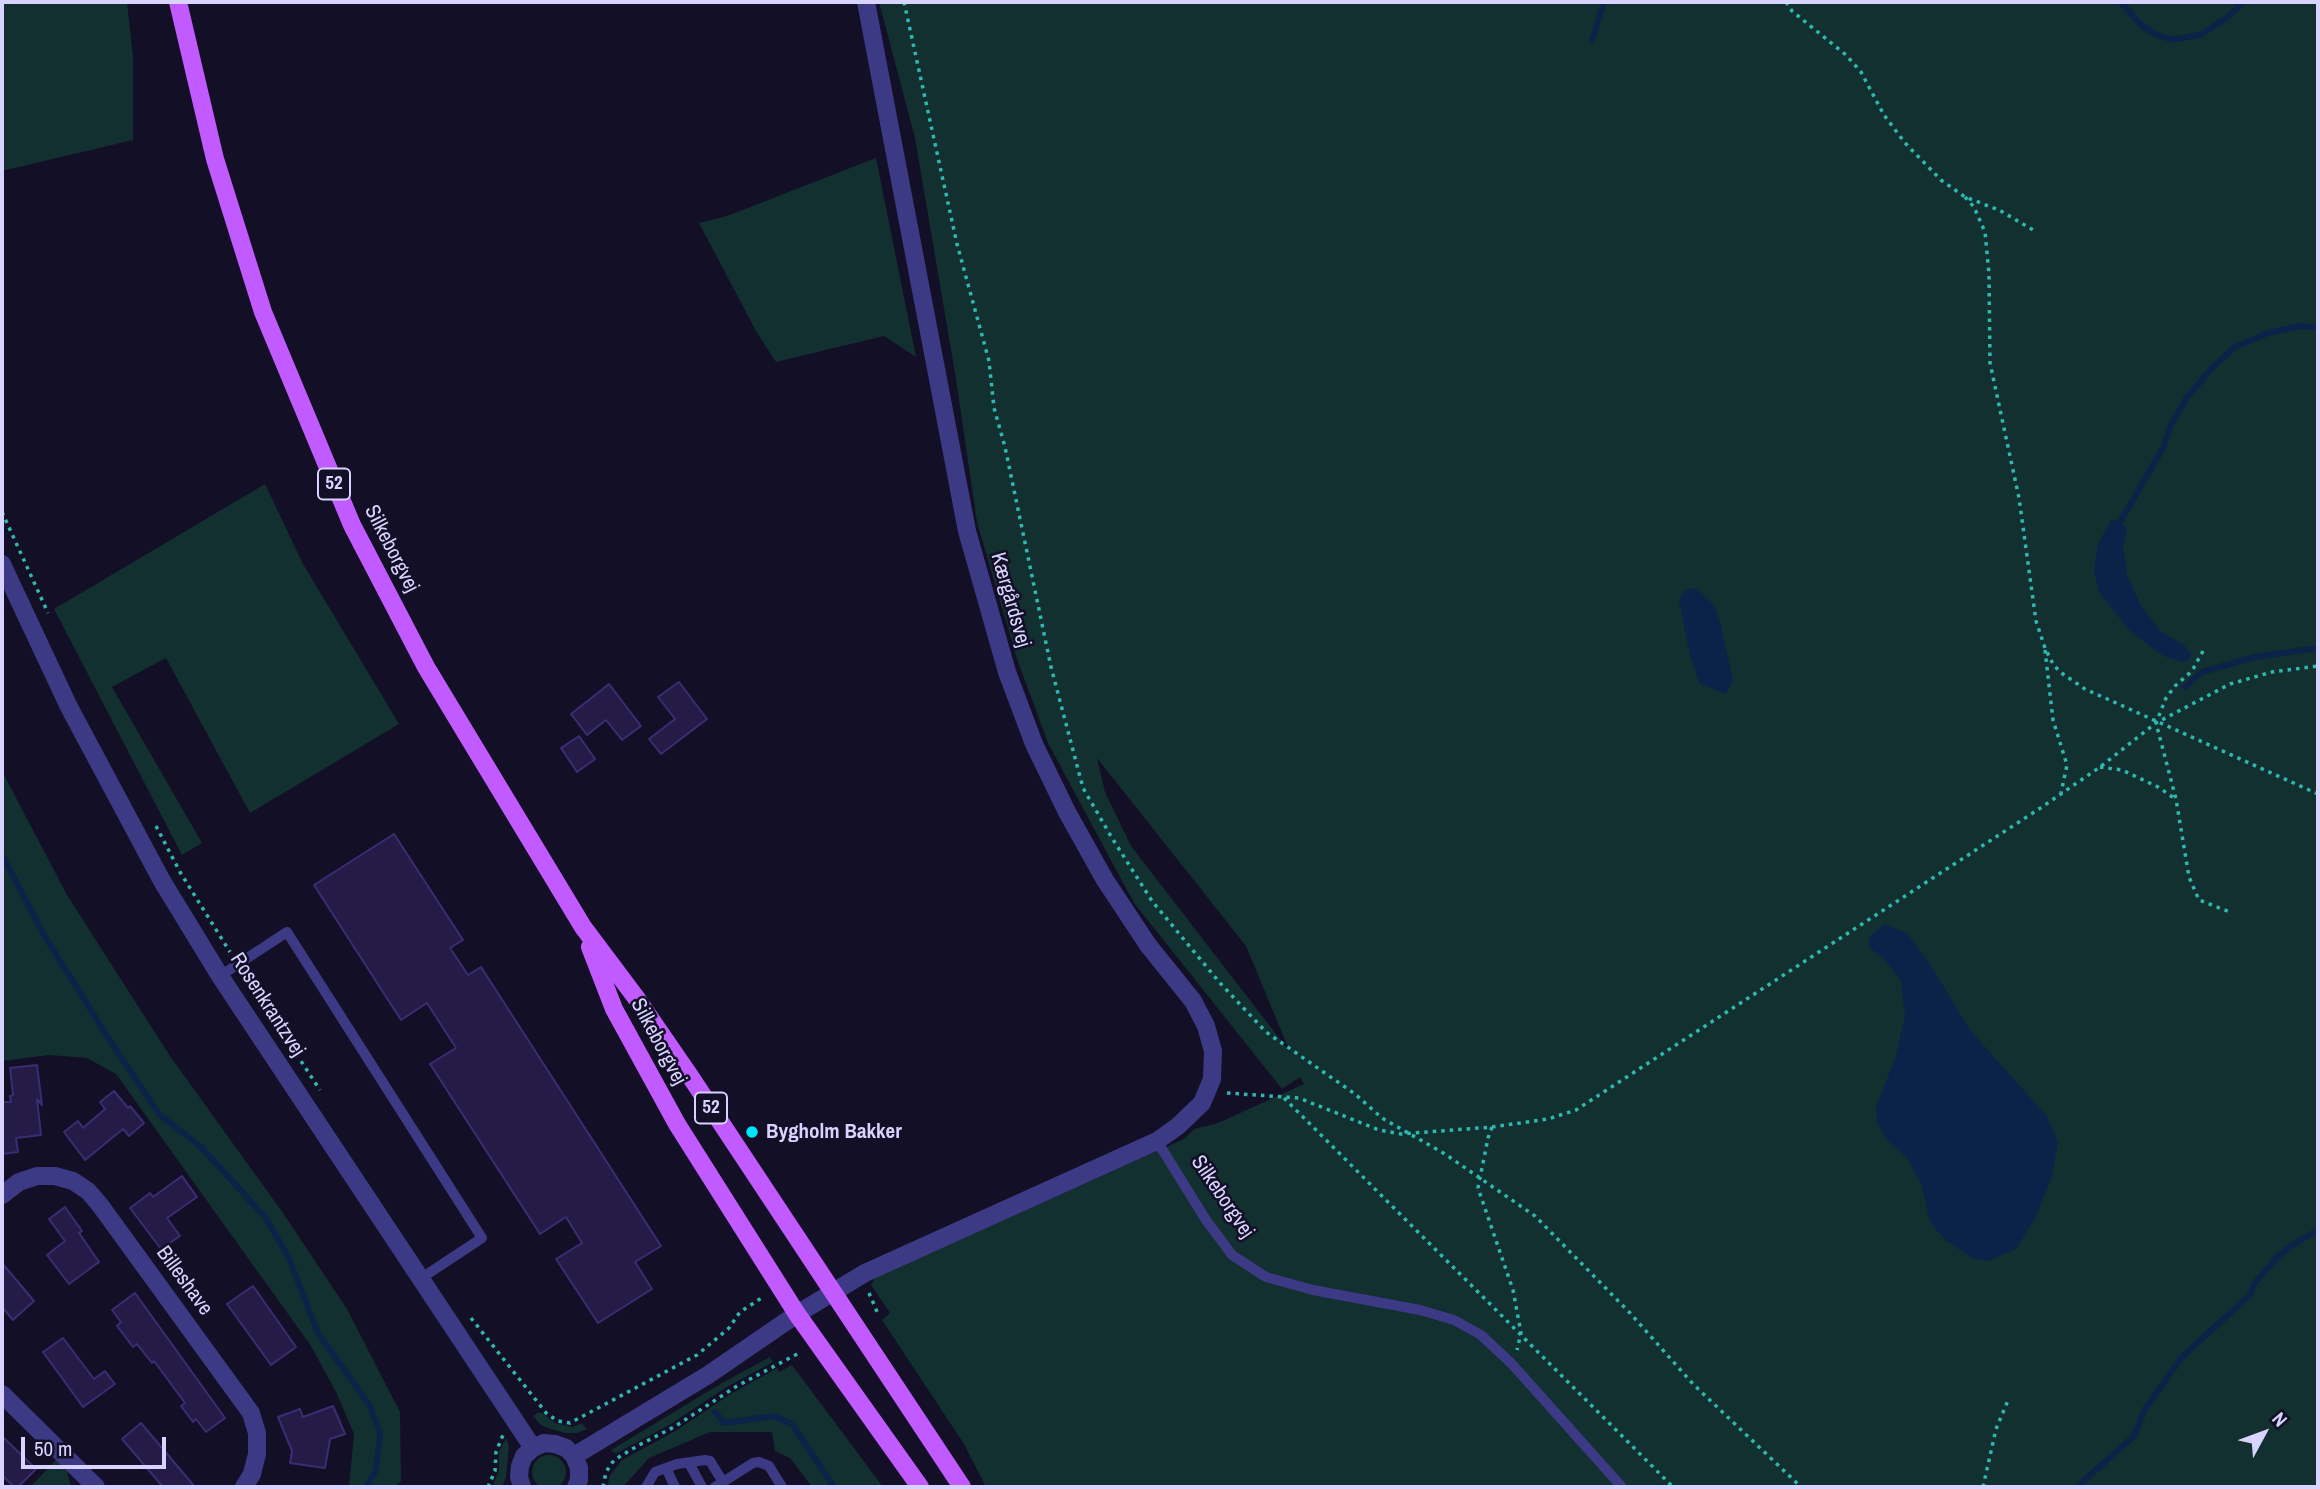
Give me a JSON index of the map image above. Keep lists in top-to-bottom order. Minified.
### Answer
{"streets":{"main road":["52","Silkeborgvej"],"street":["Kærgårdsvej","Rosenkrantzvej","Billeshave"]},"crossings":[["Silkeborgvej","Kærgårdsvej"]],"places":["Bygholm Bakker"],"scale_bar":"50 m","north":"top right"}
